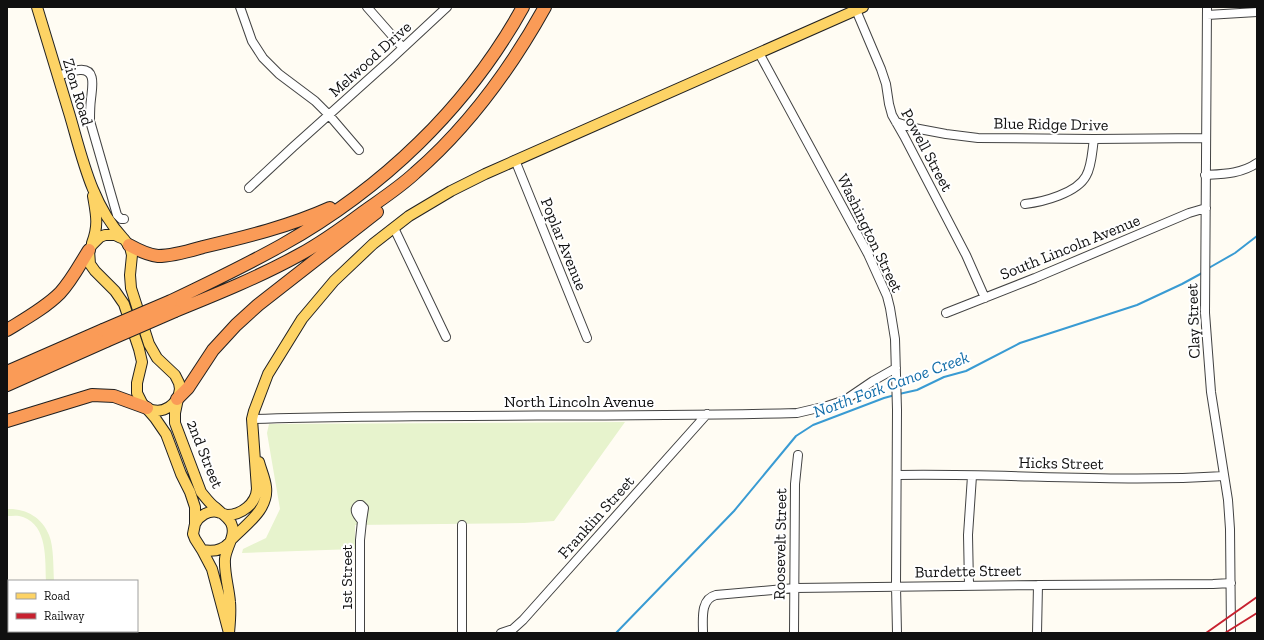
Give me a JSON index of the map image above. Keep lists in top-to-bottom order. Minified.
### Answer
{"streets":{"main road":["Zion Road","2nd Street"],"street":["Melwood Drive","Blue Ridge Drive","Powell Street","Washington Street","Poplar Avenue","South Lincoln Avenue","Clay Street","North Lincoln Avenue","Hicks Street","Franklin Street","Roosevelt Street","Burdette Street","1st Street"]},"crossings":[["Zion Road","2nd Street"],["Blue Ridge Drive","Powell Street"],["Blue Ridge Drive","Clay Street"],["Powell Street","South Lincoln Avenue"],["Washington Street","North Lincoln Avenue"],["Washington Street","Hicks Street"],["Washington Street","Burdette Street"],["South Lincoln Avenue","Clay Street"],["Clay Street","Hicks Street"],["Clay Street","Burdette Street"],["North Lincoln Avenue","Franklin Street"],["Roosevelt Street","Burdette Street"]],"water":["North Fork Canoe Creek"],"legend":["Road","Railway"]}
